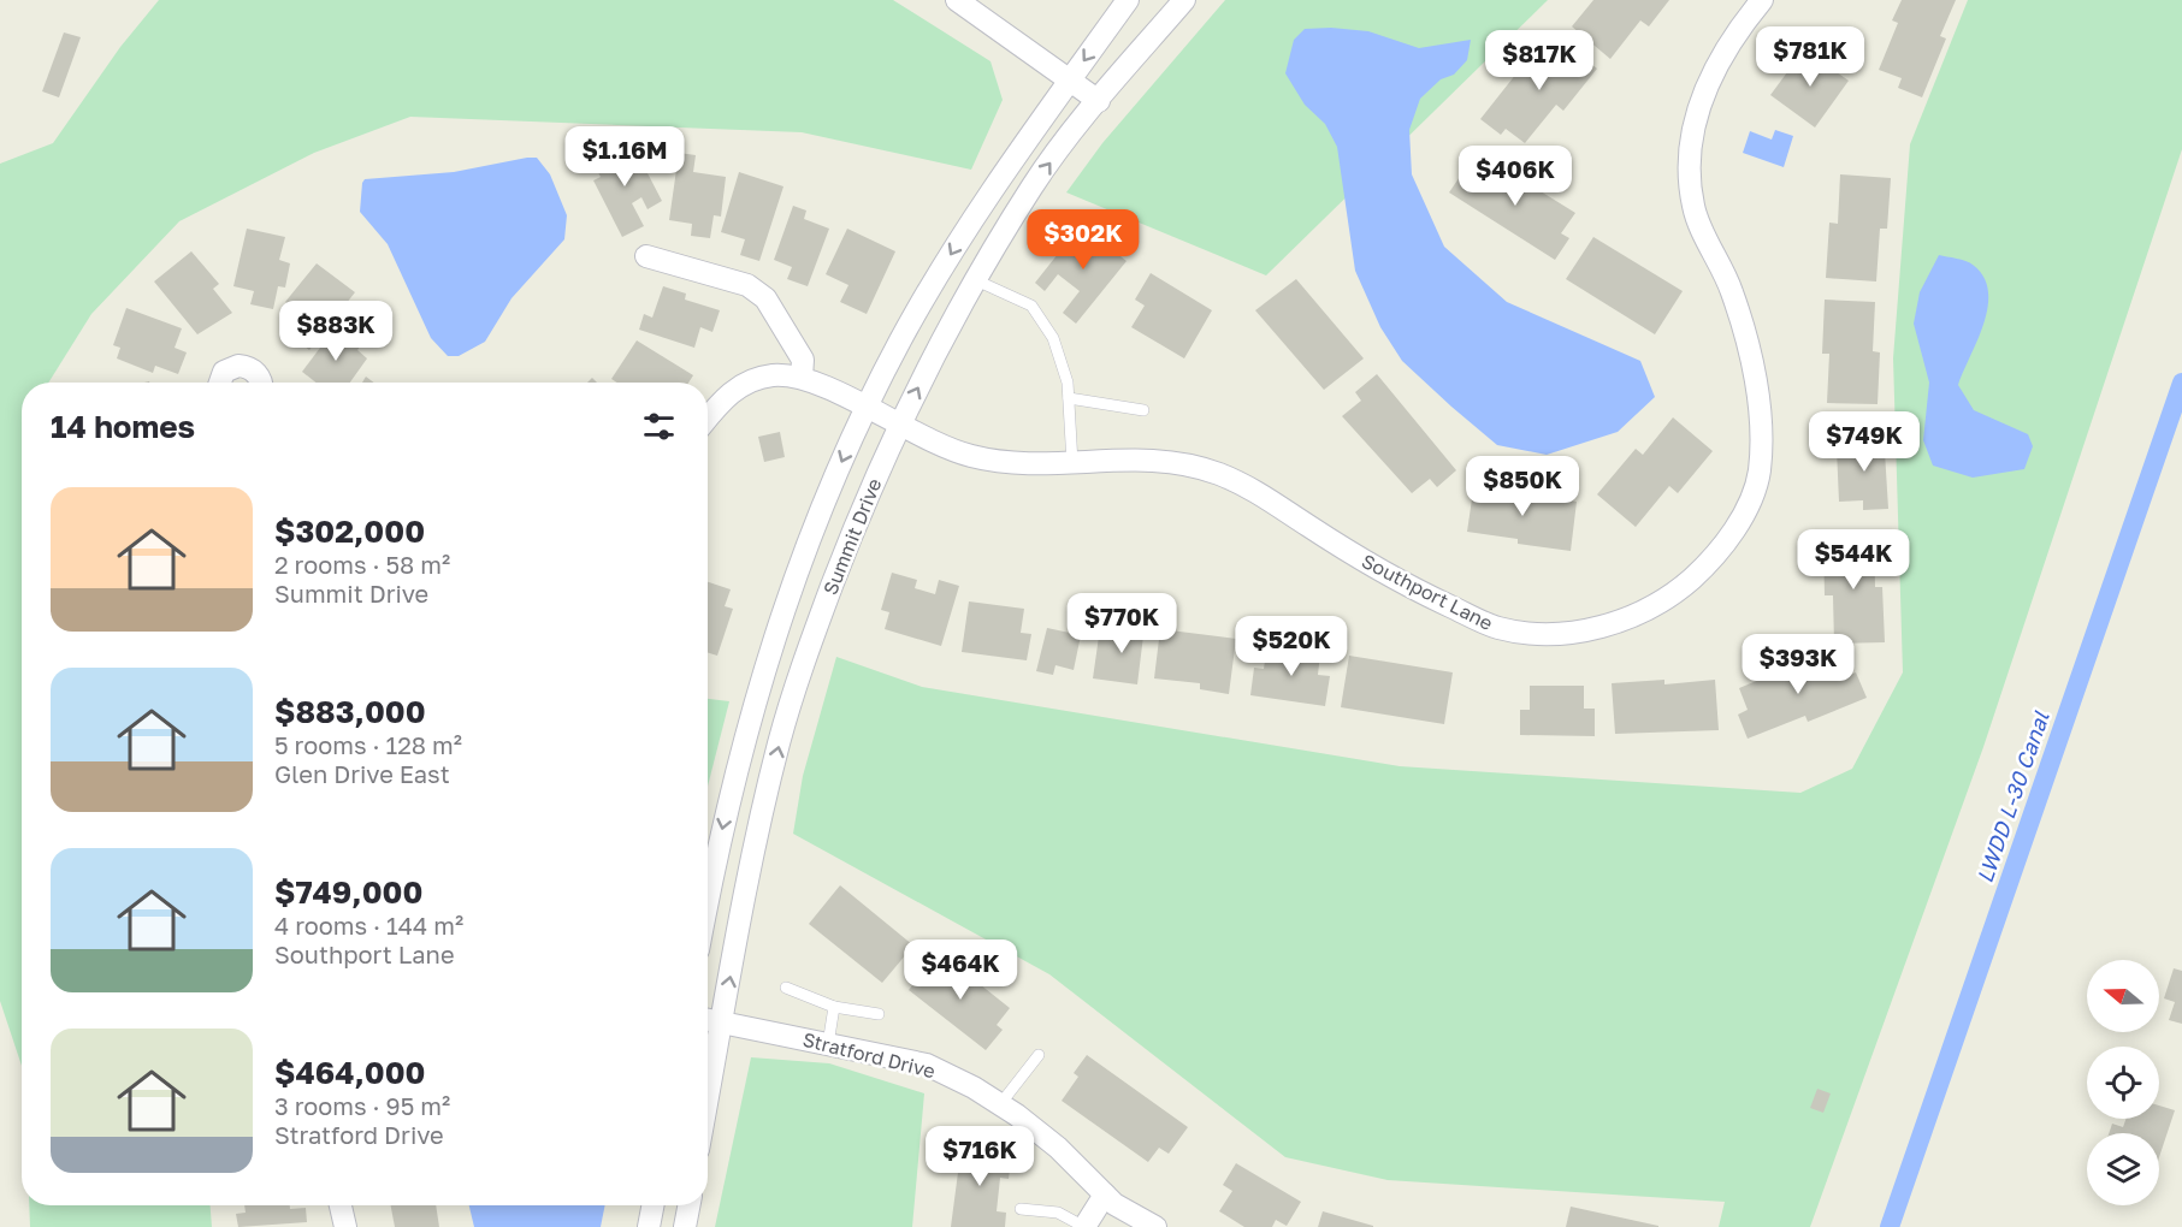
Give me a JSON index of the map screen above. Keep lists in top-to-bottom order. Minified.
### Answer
{"streets":{"street":["Summit Drive","Southport Lane","Stratford Drive"]},"crossings":[["Summit Drive","Southport Lane"],["Summit Drive","Stratford Drive"]],"water":["LWDD L-30 Canal"],"north":"left","page":{"price":["$781K","$817K","$1.16M","$406K","$302K","$883K","$749K","$850K","$544K","$770K","$520K","$393K","$464K","$716K"],"heading":"14 homes","list":[{"name":"$302,000","note":"2 rooms · 58 m² · Summit Drive"},{"name":"$883,000","note":"5 rooms · 128 m² · Glen Drive East"},{"name":"$749,000","note":"4 rooms · 144 m² · Southport Lane"},{"name":"$464,000","note":"3 rooms · 95 m² · Stratford Drive"}]}}
